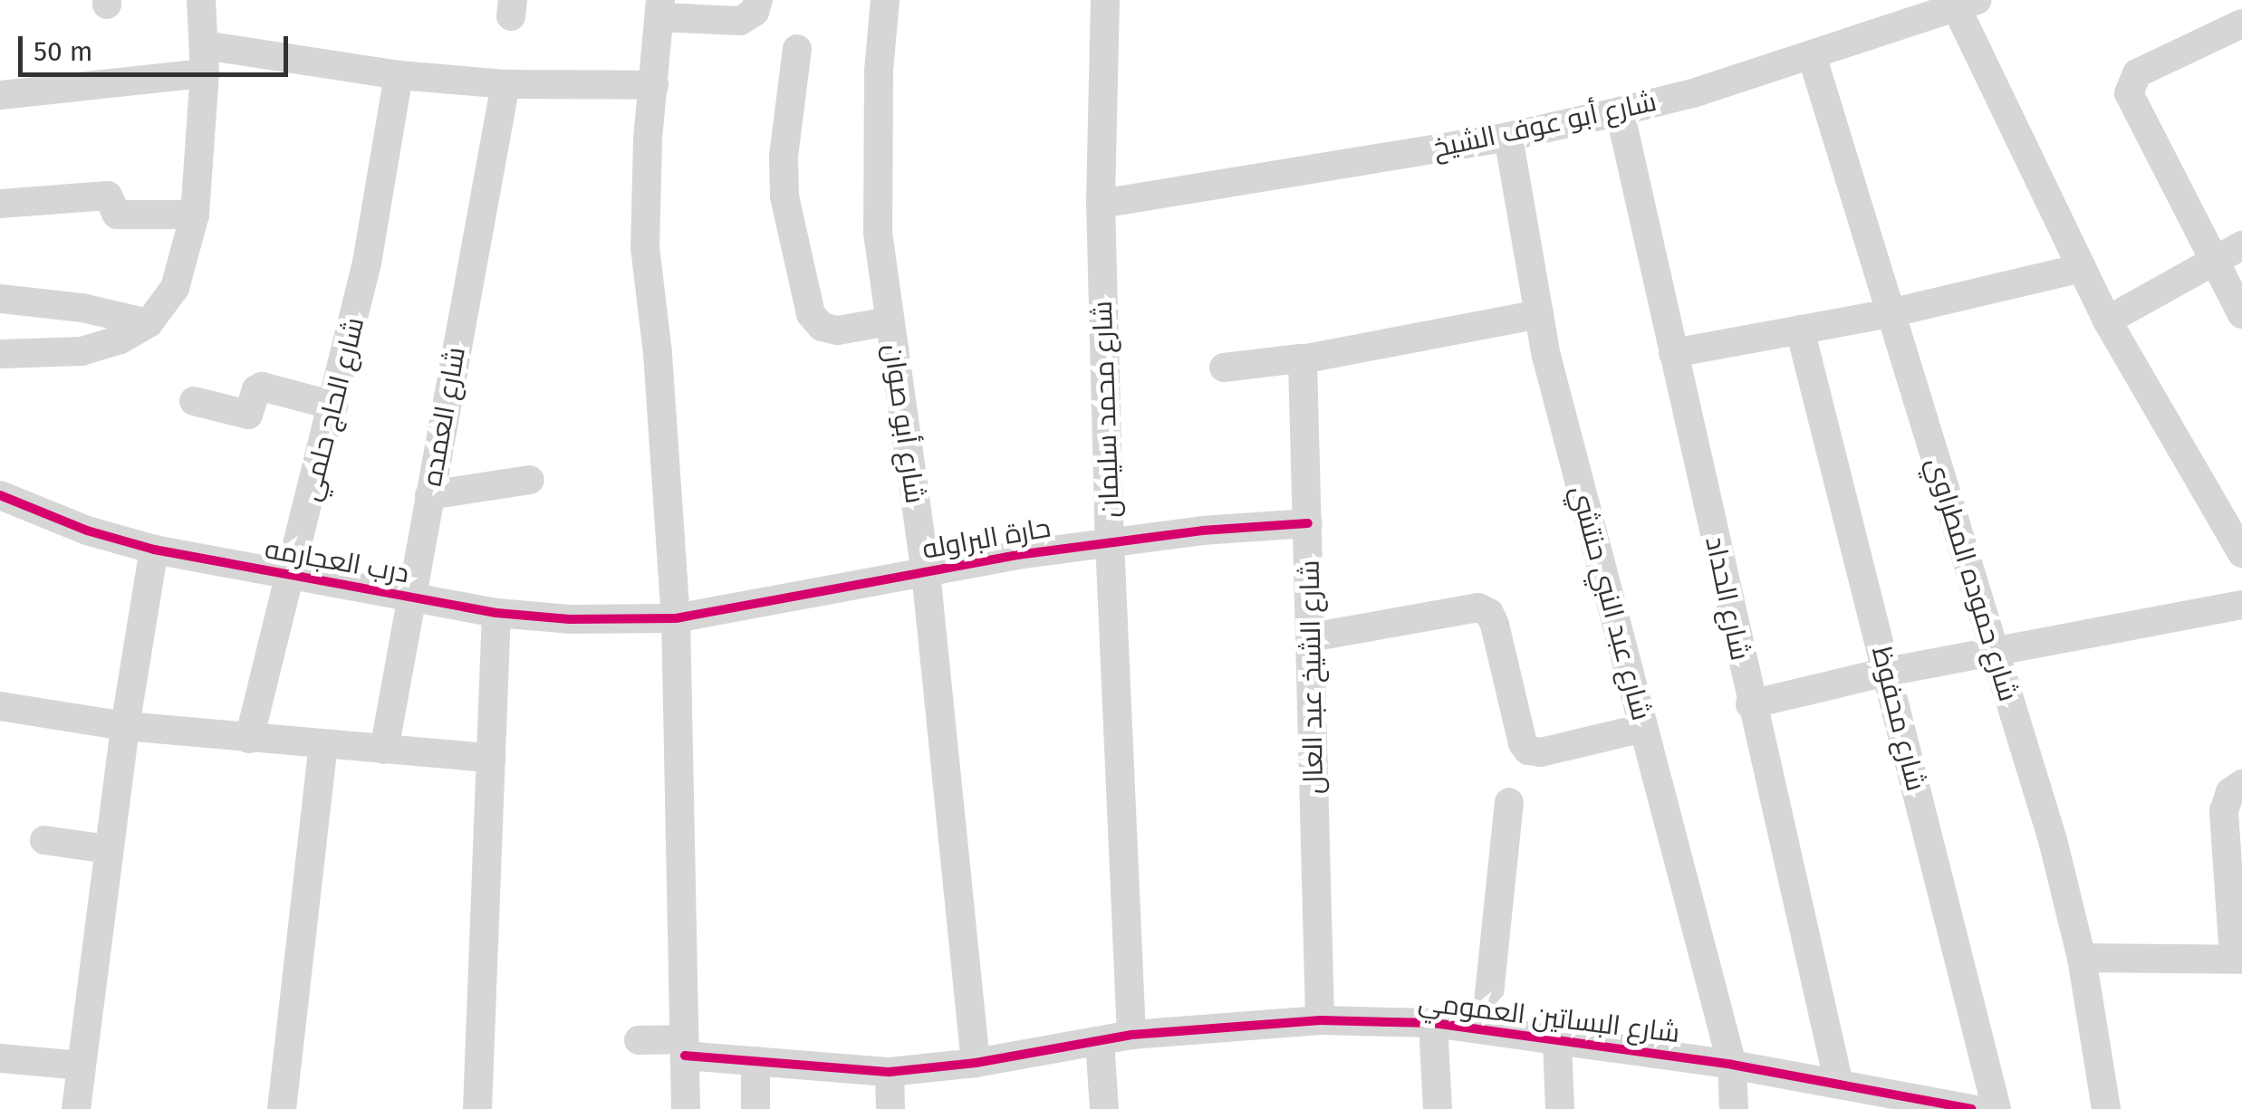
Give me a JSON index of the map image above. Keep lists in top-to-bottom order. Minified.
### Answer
{"streets":{"street":["شارع أبو عوف الشيخ","شارع الحاج حلمي","شارع محمد سليمان","شارع العمده","شارع أبو صوان","حارة البراوله","درب العجارمه","شارع حموده المطراوي","شارع الحداد","شارع عبد النبي حنتشي","شارع الشيخ عبد العال","شارع محفوظ","شارع البساتين العمومي"]},"crossings":[["شارع أبو عوف الشيخ","شارع محمد سليمان"],["شارع أبو عوف الشيخ","شارع حموده المطراوي"],["شارع أبو عوف الشيخ","شارع الحداد"],["شارع أبو عوف الشيخ","شارع عبد النبي حنتشي"],["شارع الحاج حلمي","درب العجارمه"],["شارع محمد سليمان","حارة البراوله"],["شارع محمد سليمان","شارع البساتين العمومي"],["شارع العمده","درب العجارمه"],["شارع أبو صوان","حارة البراوله"],["شارع أبو صوان","شارع البساتين العمومي"],["حارة البراوله","درب العجارمه"],["حارة البراوله","شارع الشيخ عبد العال"],["شارع الحداد","شارع البساتين العمومي"],["شارع عبد النبي حنتشي","شارع البساتين العمومي"],["شارع الشيخ عبد العال","شارع البساتين العمومي"]],"scale_bar":"50 m"}
